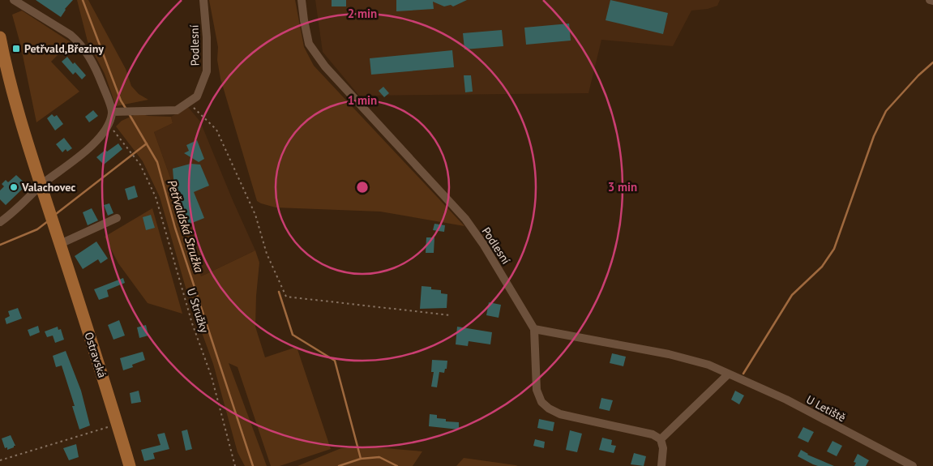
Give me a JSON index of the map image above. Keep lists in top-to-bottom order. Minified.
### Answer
{"streets":{"main road":["Ostravská"],"street":["Podlesní","U Letiště"],"path":["U Stružky"]},"crossings":[["Podlesní","U Letiště"]],"water":["Petřvaldská Stružka"],"places":{"transit":["Petřvald,Březiny"],"other":["Valachovec"]},"rings":["2 min","1 min","3 min"]}
